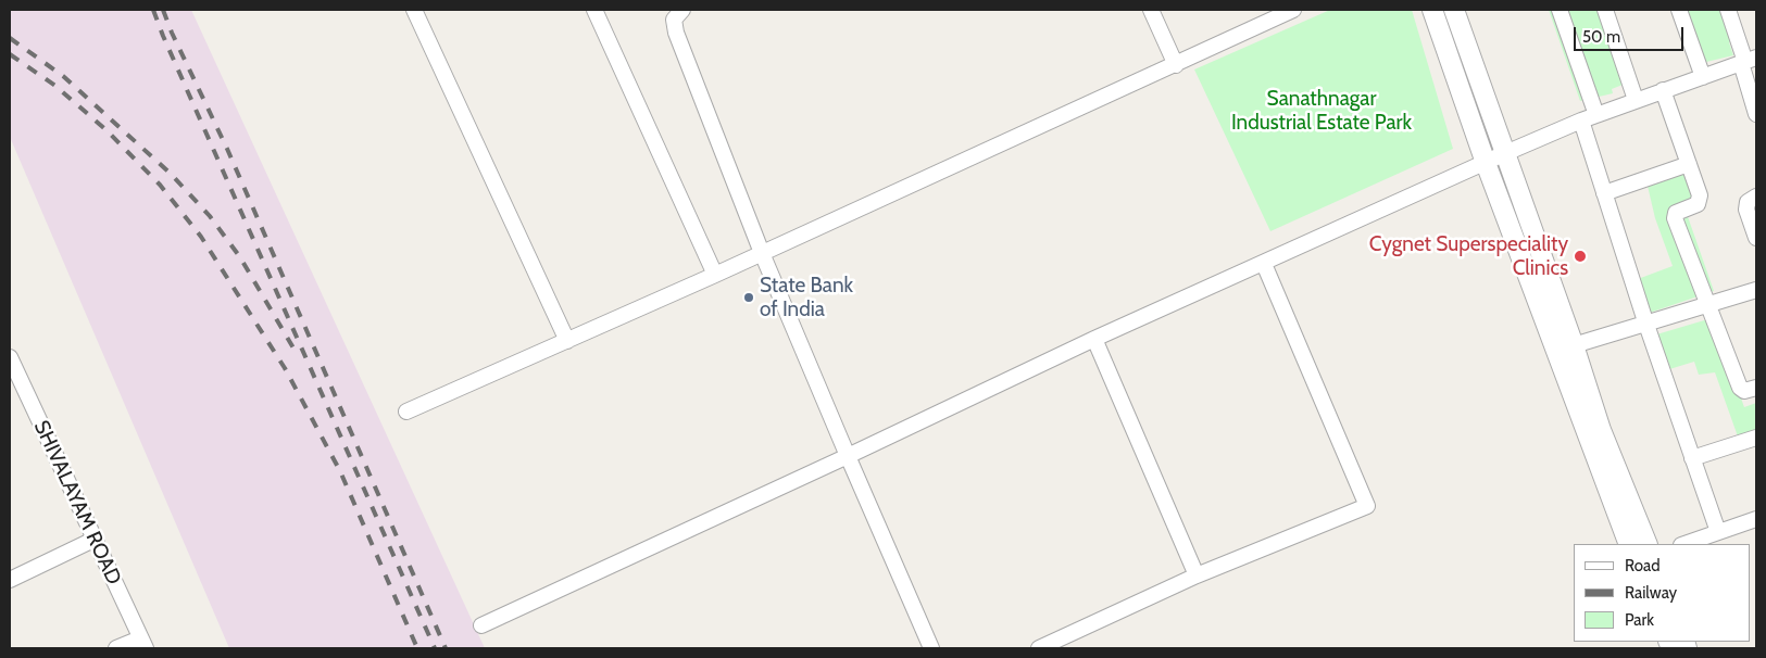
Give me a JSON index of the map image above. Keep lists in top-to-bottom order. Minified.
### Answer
{"streets":{"street":["SHIVALAYAM ROAD"]},"parks":["Sanathnagar Industrial Estate Park"],"places":["Cygnet Superspeciality Clinics","State Bank of India"],"legend":["Road","Railway","Park"],"scale_bar":"50 m"}
